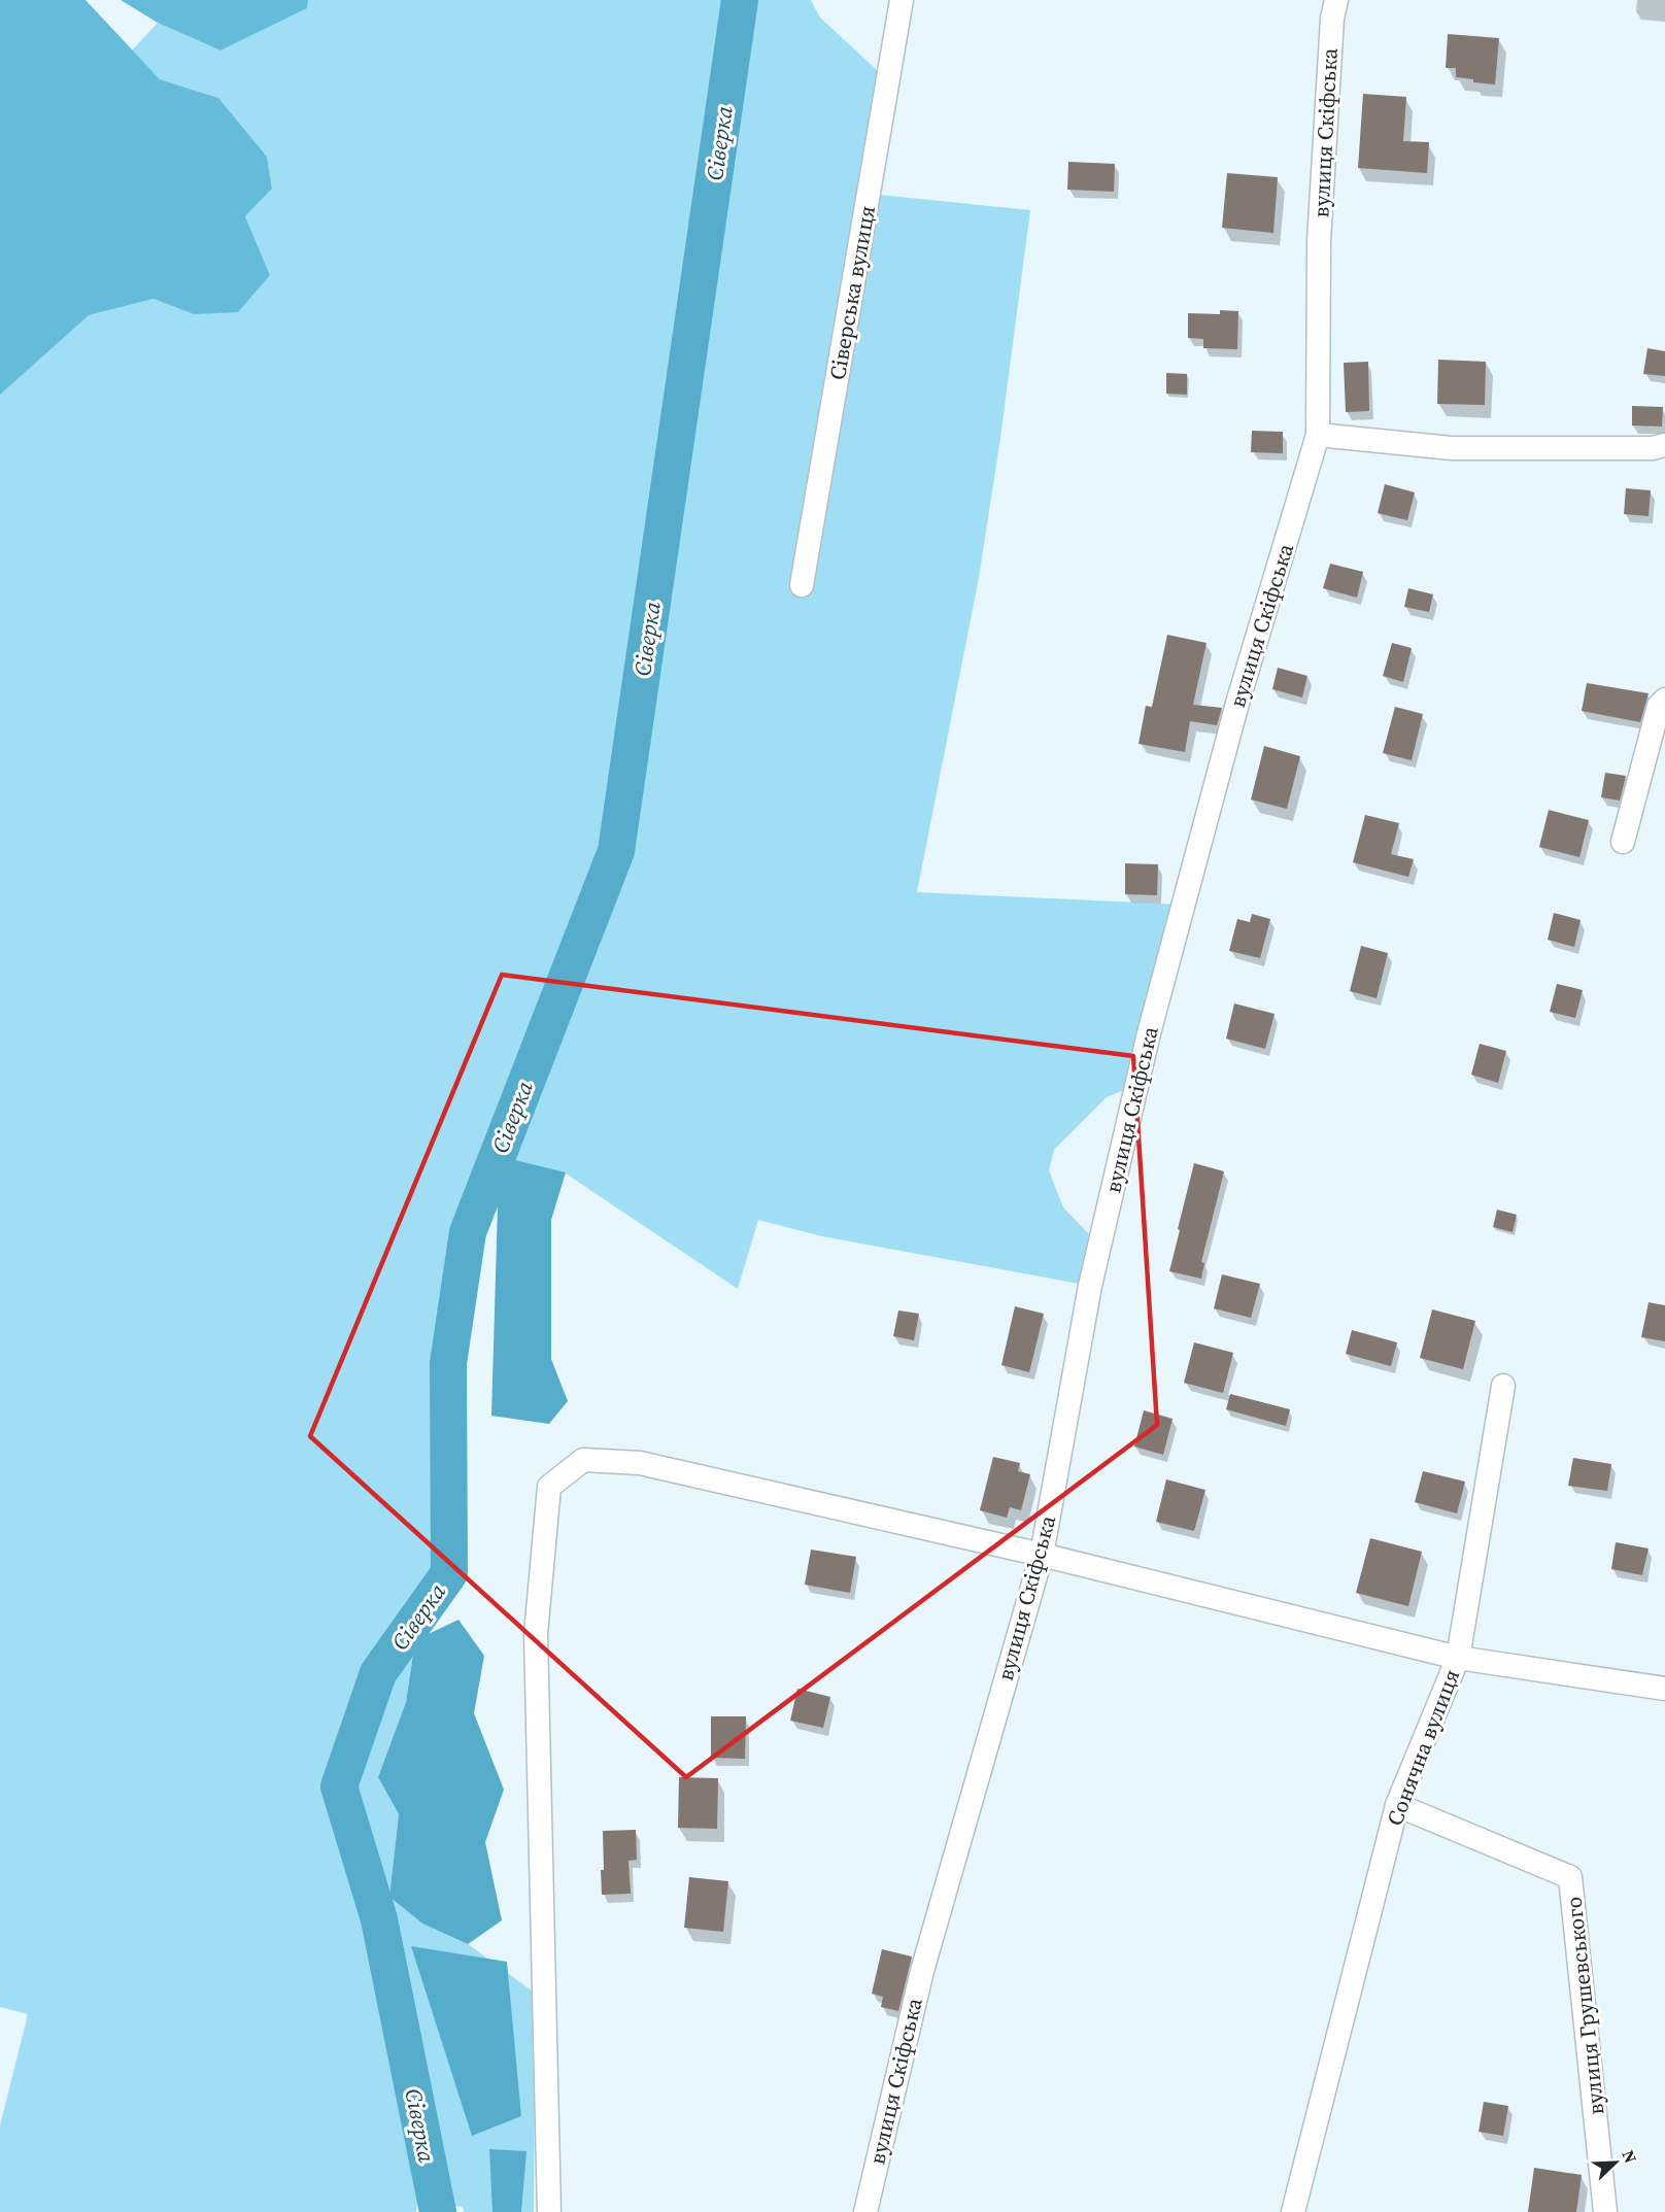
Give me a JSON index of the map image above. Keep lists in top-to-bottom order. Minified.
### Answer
{"streets":{"street":["вулиця Скіфська","Сіверська вулиця","Сонячна вулиця","вулиця Грушевського"]},"crossings":[["Сонячна вулиця","вулиця Грушевського"]],"water":["Сіверка"],"north":"top right"}
